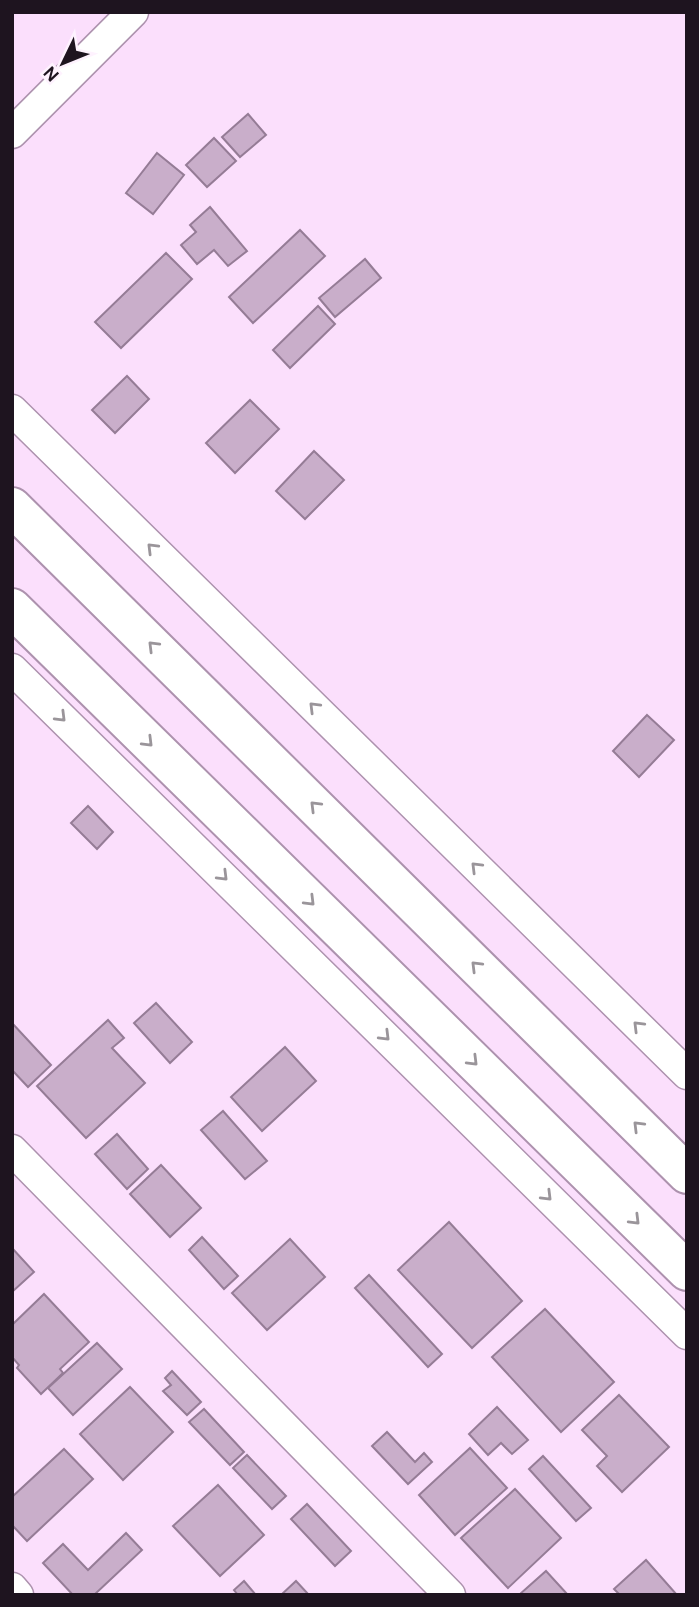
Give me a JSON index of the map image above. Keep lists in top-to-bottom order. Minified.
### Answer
{"north":"bottom left"}
